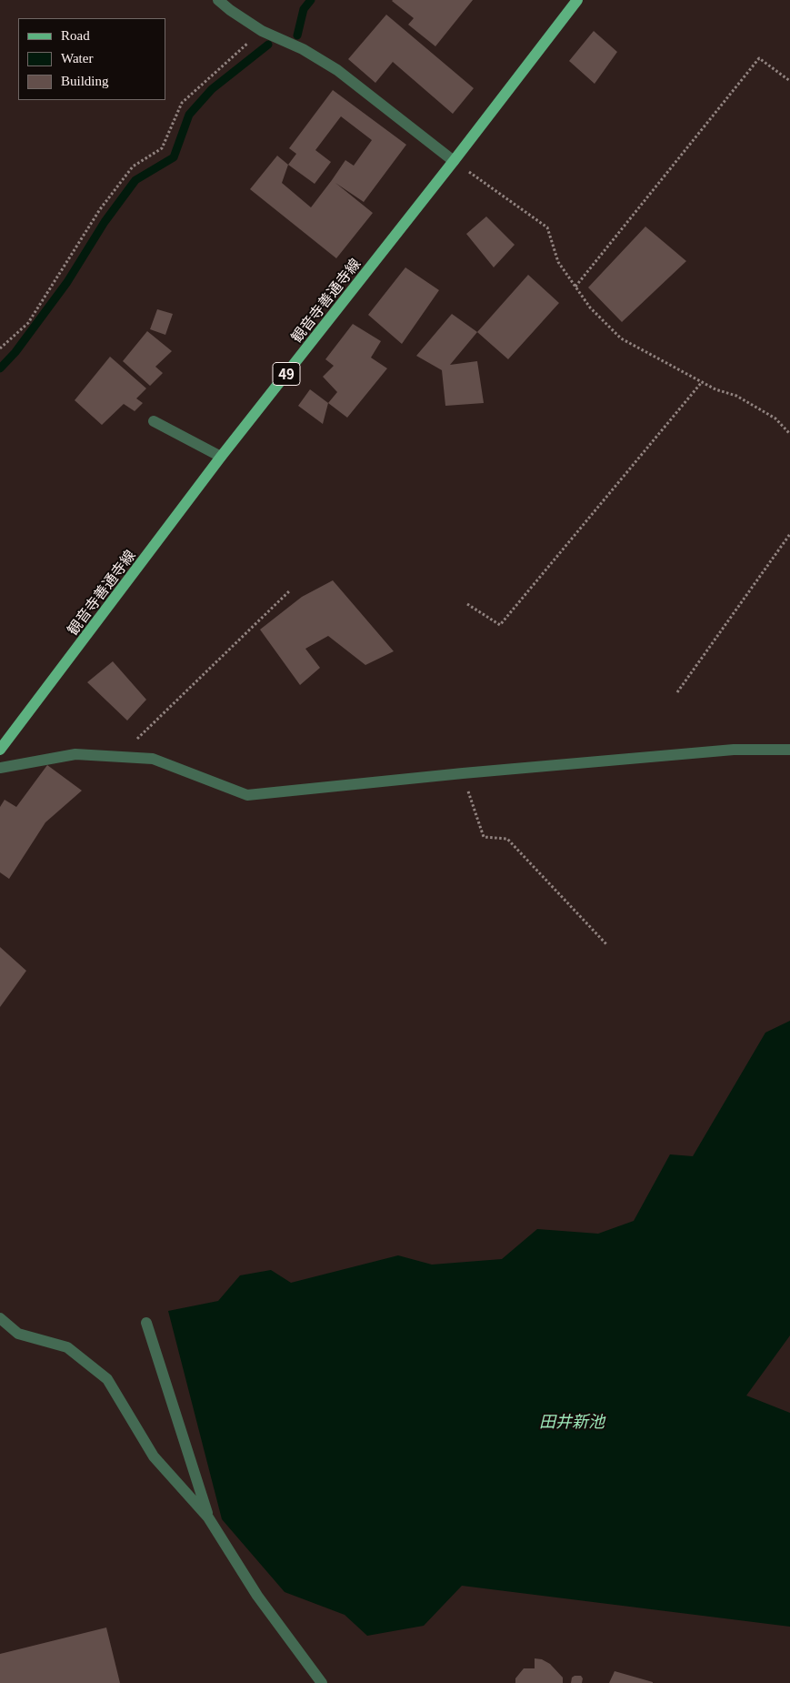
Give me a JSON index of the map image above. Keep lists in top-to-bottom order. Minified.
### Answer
{"streets":{"main road":["観音寺善通寺線","49"]},"water":["田井新池"],"legend":["Road","Water","Building"]}
